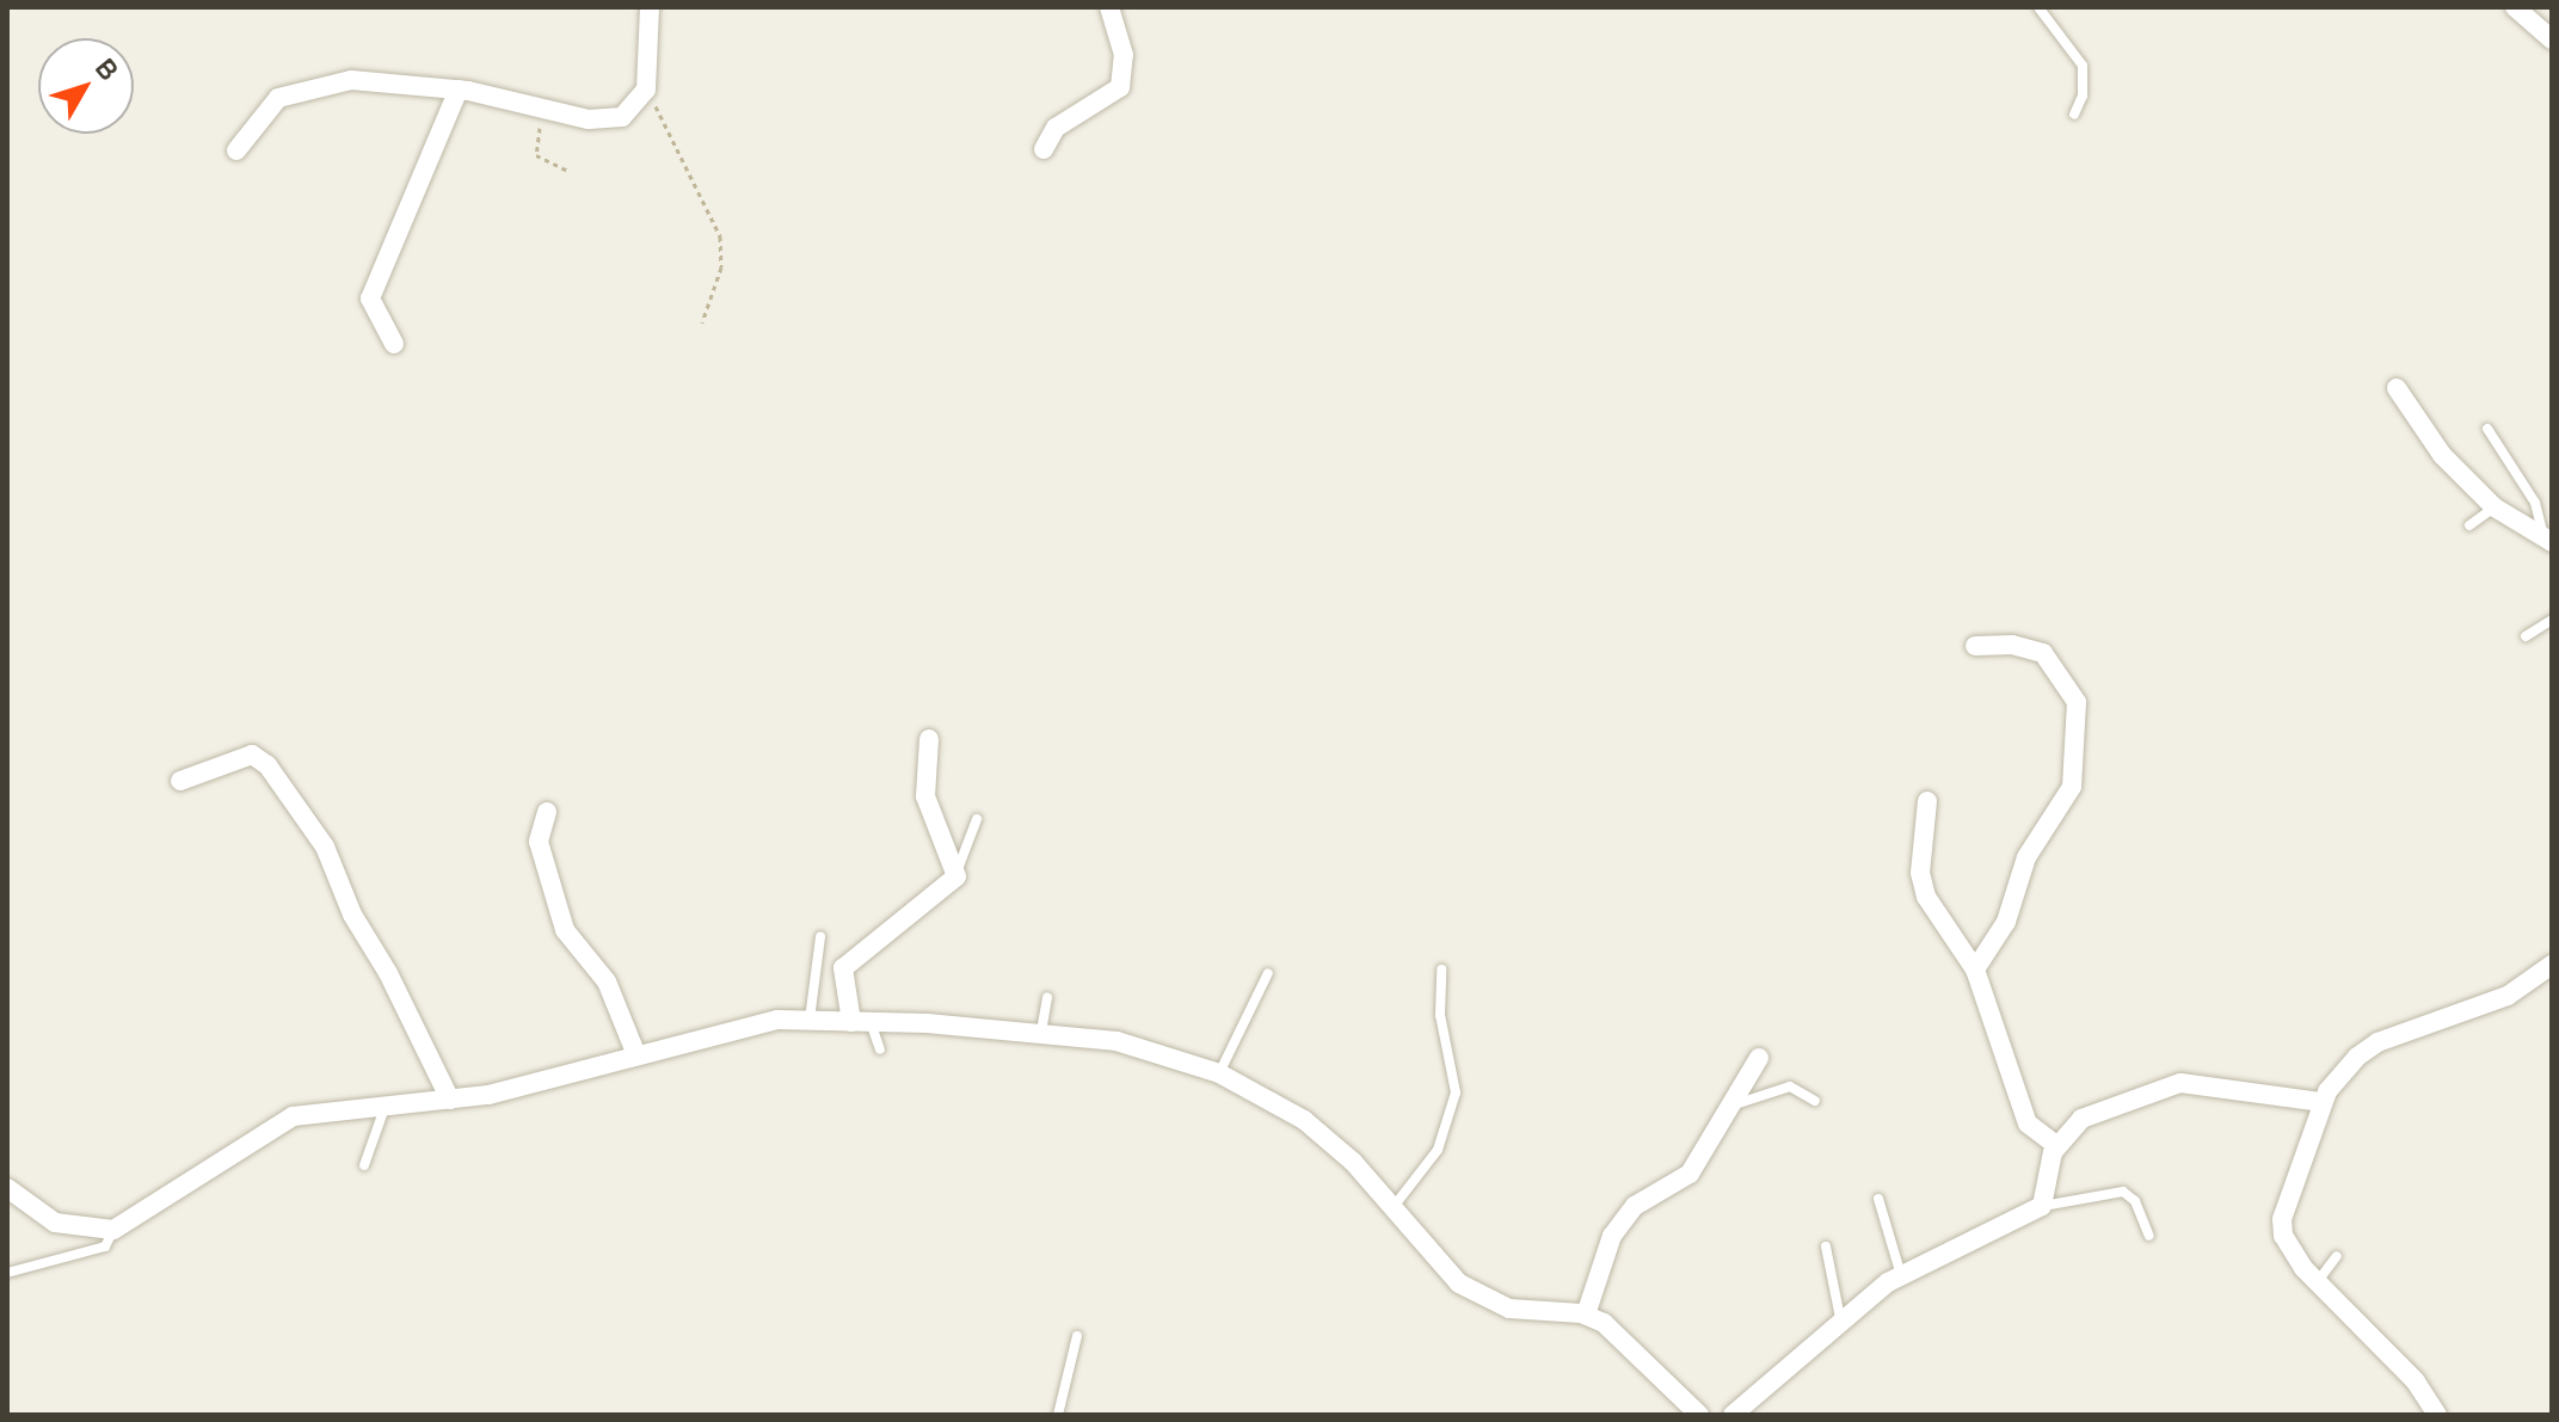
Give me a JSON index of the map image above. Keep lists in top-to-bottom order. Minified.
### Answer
{"north":"top right"}
